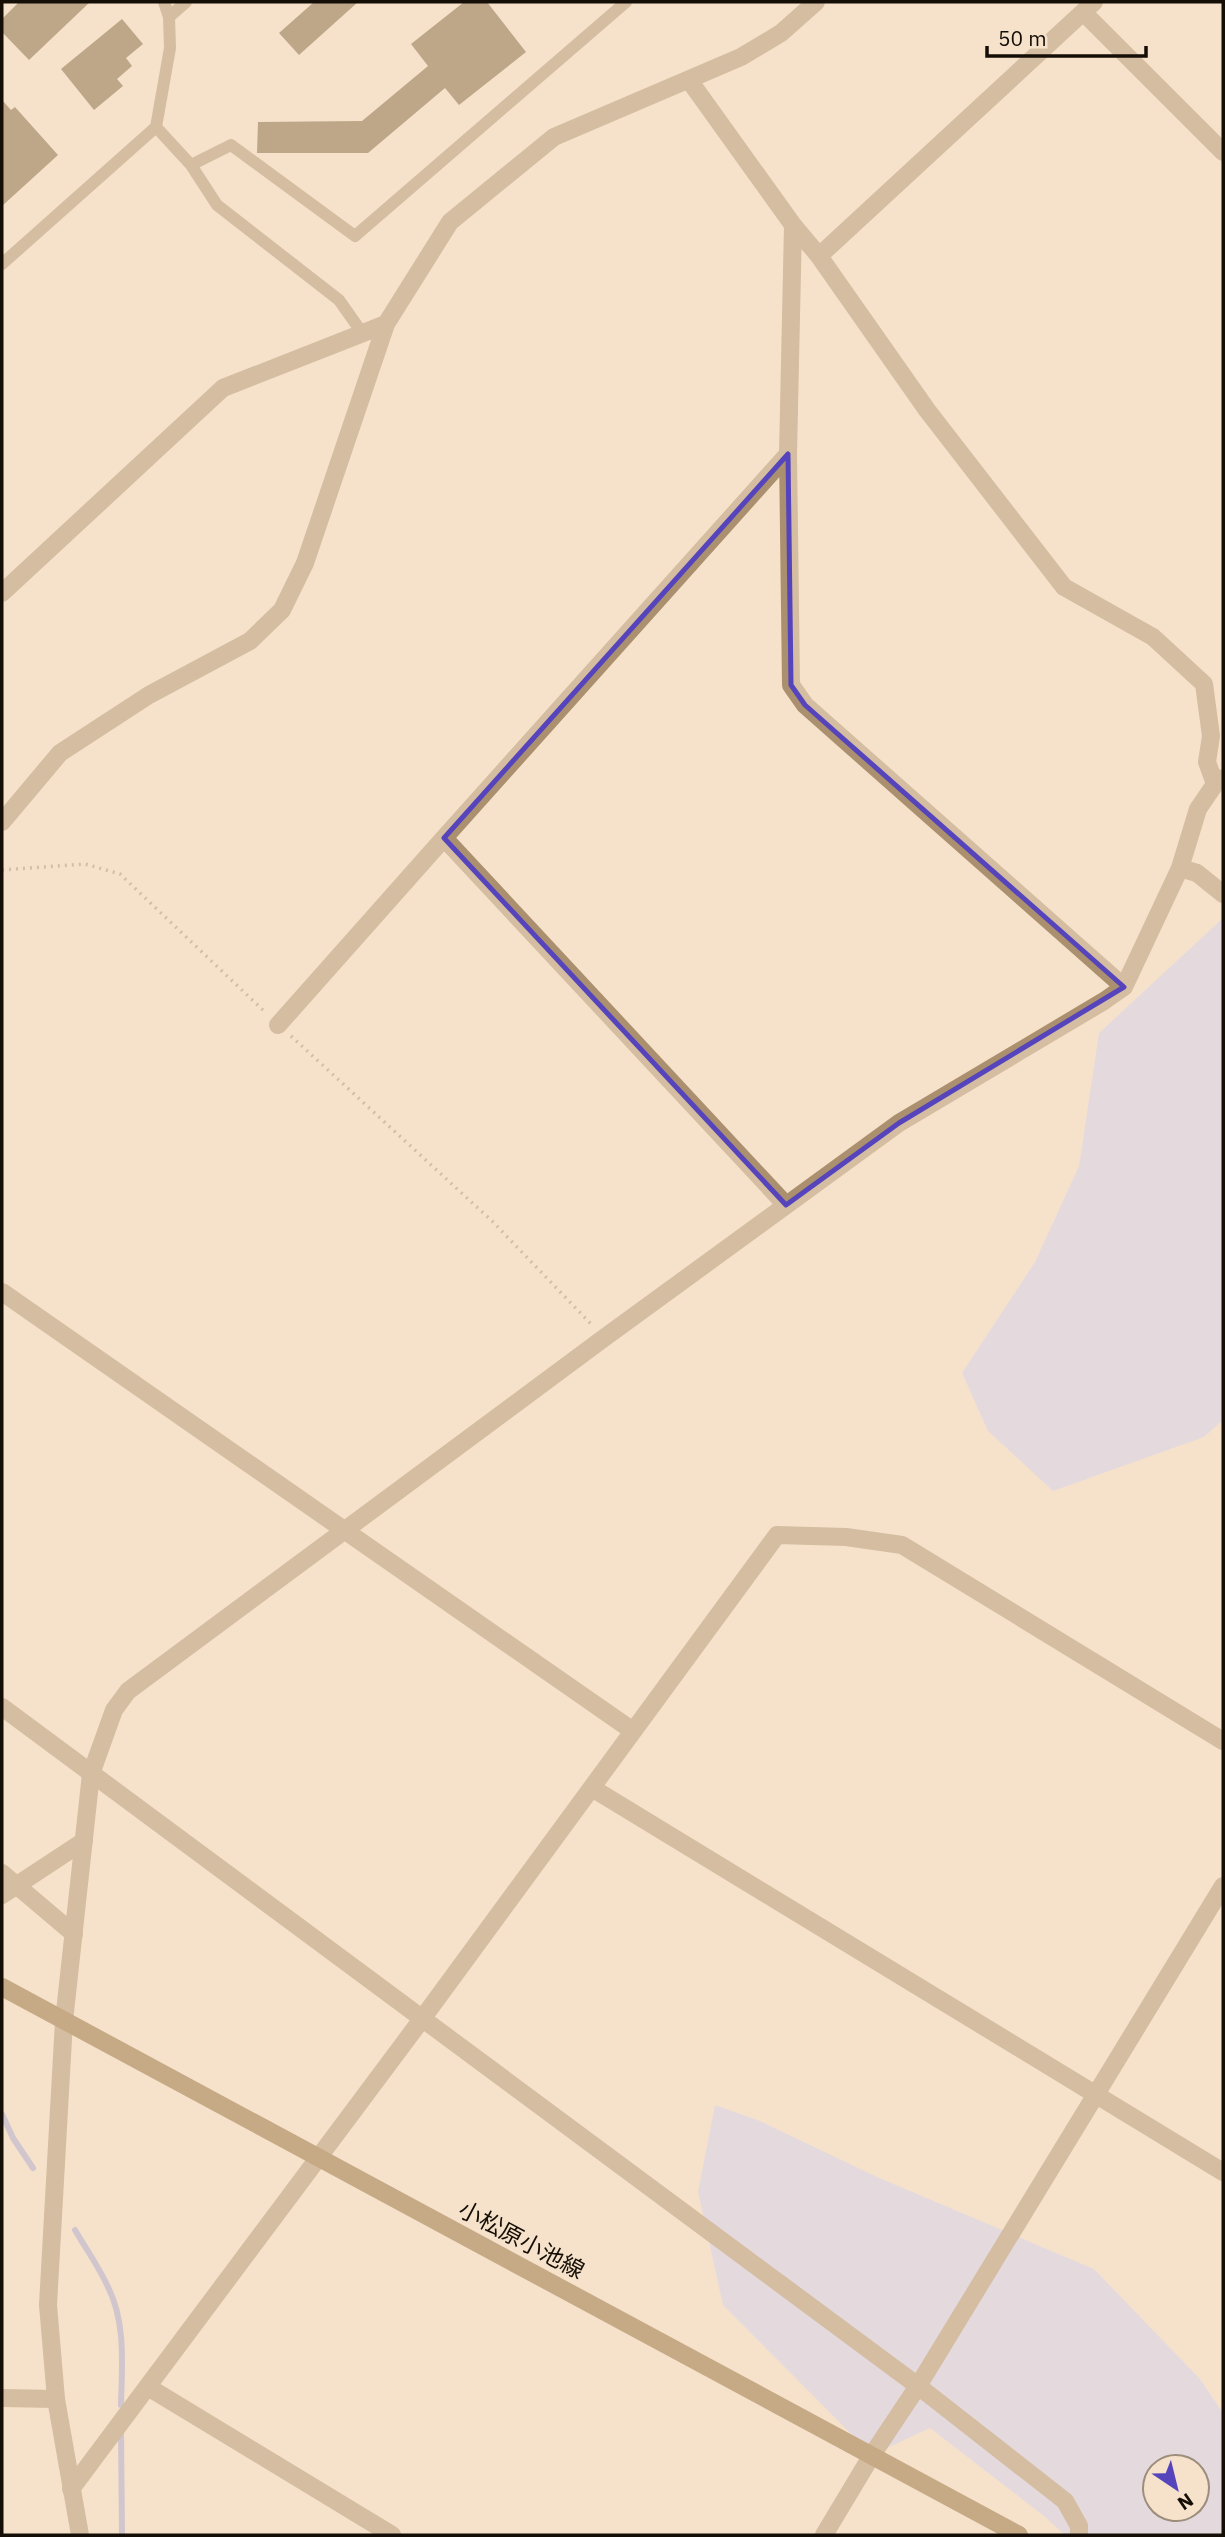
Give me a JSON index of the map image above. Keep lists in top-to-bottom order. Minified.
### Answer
{"streets":{"main road":["小松原小池線"]},"scale_bar":"50 m","north":"bottom right"}
